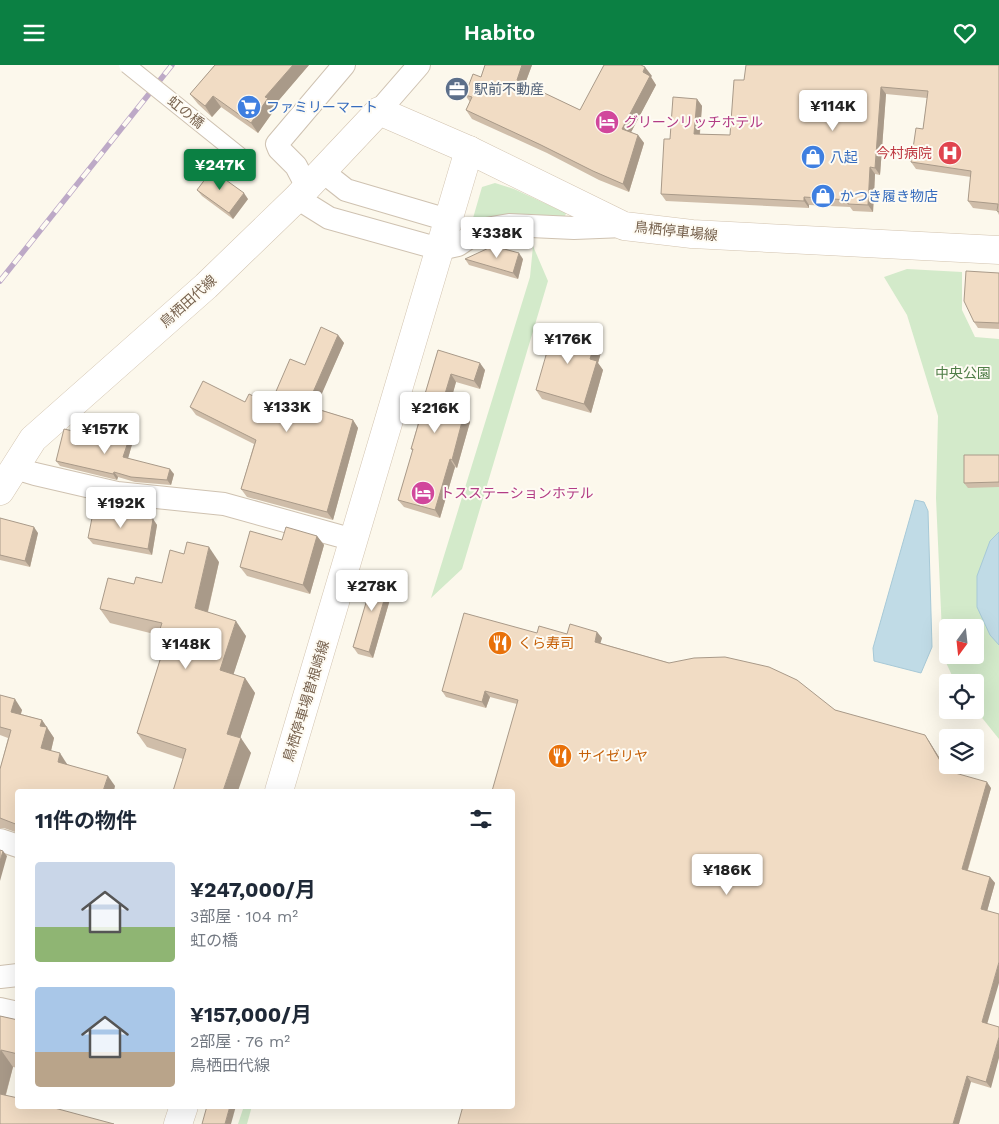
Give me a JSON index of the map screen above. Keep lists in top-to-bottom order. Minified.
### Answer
{"streets":{"main road":["鳥栖停車場線","鳥栖田代線","鳥栖停車場曽根崎線"],"street":["虹の橋"]},"crossings":[["鳥栖停車場線","鳥栖田代線"],["鳥栖停車場線","鳥栖停車場曽根崎線"]],"parks":["中央公園"],"places":{"office":["駅前不動産"],"supermarket":["ファミリーマート"],"hotel":["グリーンリッチホテル","トスステーションホテル"],"hospital":["今村病院"],"shop":["八起","かつき履き物店"],"restaurant":["くら寿司","サイゼリヤ"]},"north":"bottom","page":{"header":"Habito","price":["¥114K","¥247K","¥338K","¥176K","¥133K","¥216K","¥157K","¥192K","¥278K","¥148K","¥186K"],"heading":"11件の物件","list":[{"name":"¥247,000/月","note":"3部屋 · 104 m² · 虹の橋"},{"name":"¥157,000/月","note":"2部屋 · 76 m² · 鳥栖田代線"}]}}
